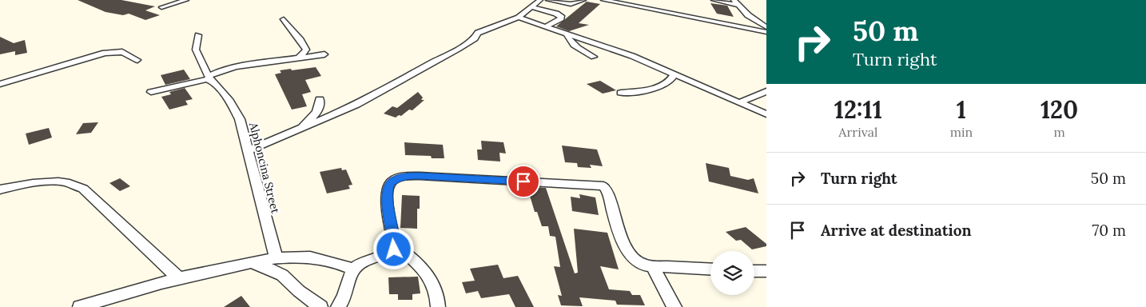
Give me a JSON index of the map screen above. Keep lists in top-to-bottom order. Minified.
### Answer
{"streets":{"street":["Alphoncina Street"]},"page":{"turn":["50 m","Turn right"],"eta":["12:11","Arrival","1","min","120","m"],"list":[{"name":"Turn right","value":"50 m"},{"name":"Arrive at destination","value":"70 m"}]}}
